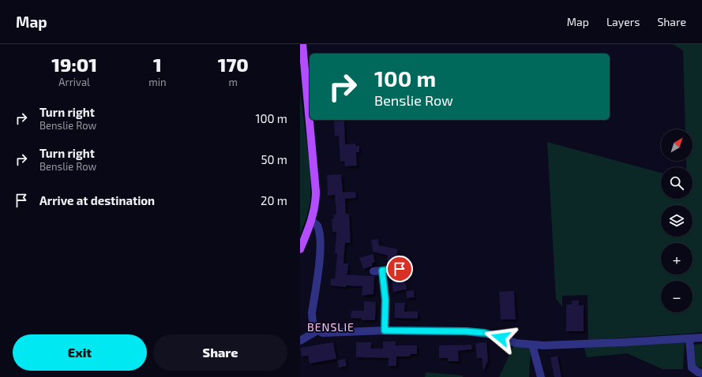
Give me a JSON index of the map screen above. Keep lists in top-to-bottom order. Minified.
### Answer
{"districts":["BENSLIE"],"north":"top right","page":{"header":"Map","nav":["Map","Layers","Share"],"eta":["19:01","Arrival","1","min","170","m"],"turn":["100 m","Benslie Row"],"list":[{"name":"Turn right","note":"Benslie Row","value":"100 m"},{"name":"Turn right","note":"Benslie Row","value":"50 m"},{"name":"Arrive at destination","value":"20 m"}],"map_buttons":["+","−"],"buttons":["Exit","Share"]}}
